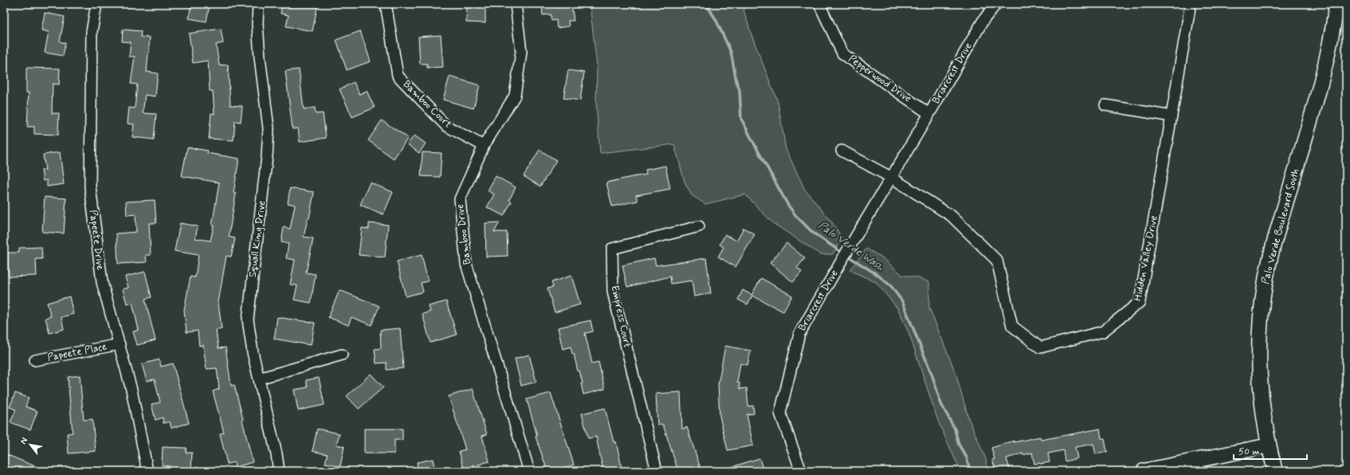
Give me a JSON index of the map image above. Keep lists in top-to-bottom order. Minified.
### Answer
{"streets":{"main road":["Palo Verde Boulevard South"],"street":["Briarcrest Drive","Pepperwood Drive","Bamboo Court","Bamboo Drive","Squall King Drive","Papeete Drive","Hidden Valley Drive","Empress Court","Papeete Place"]},"crossings":[["Briarcrest Drive","Pepperwood Drive"],["Briarcrest Drive","Hidden Valley Drive"],["Bamboo Court","Bamboo Drive"],["Papeete Drive","Papeete Place"]],"water":["Palo Verde Wash"],"scale_bar":"50 m","north":"top left"}
